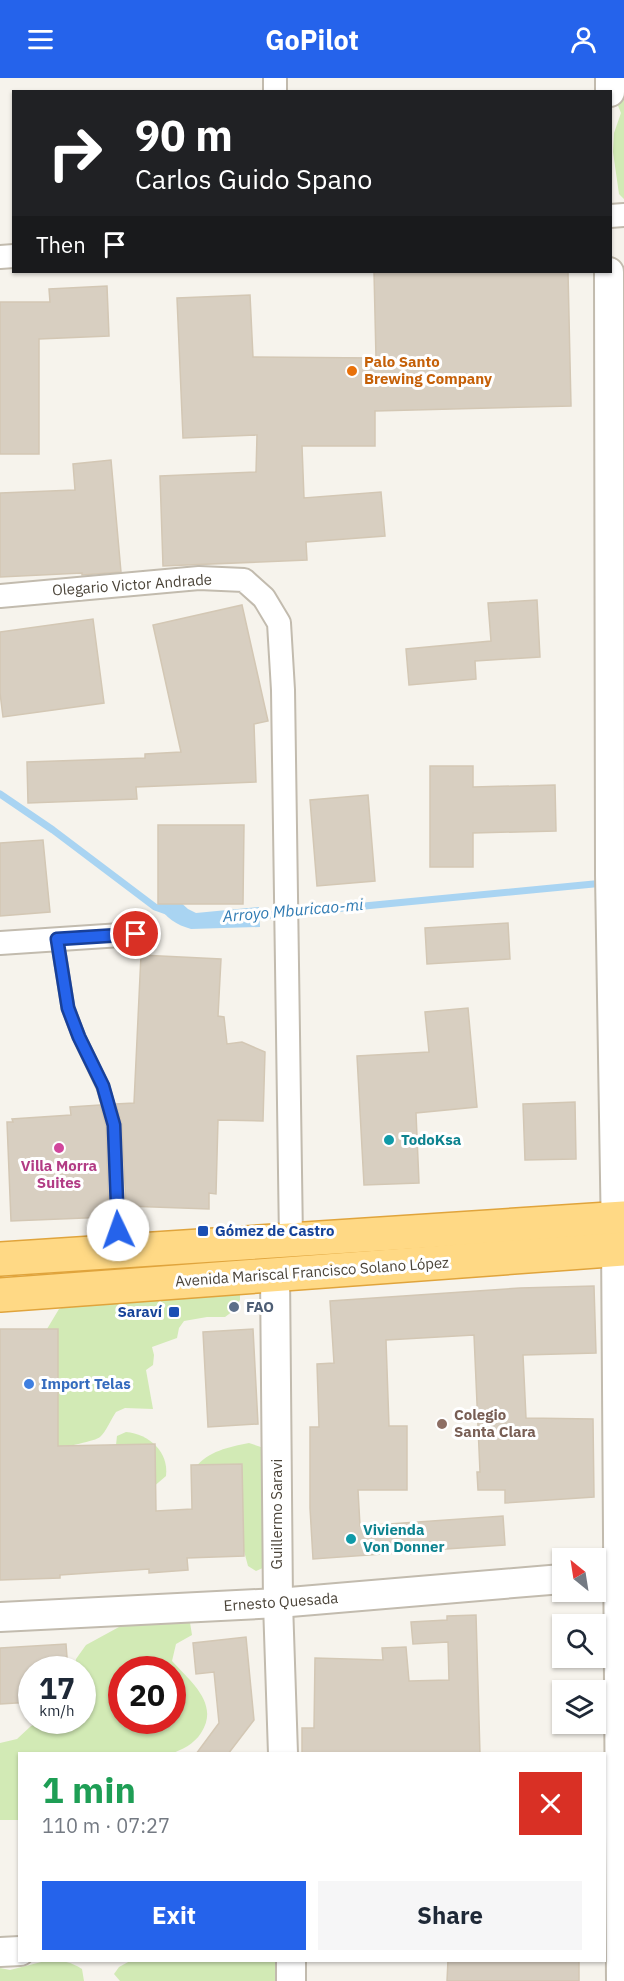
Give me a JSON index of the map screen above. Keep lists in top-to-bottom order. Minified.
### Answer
{"streets":{"highway":["Avenida Mariscal Francisco Solano López"],"street":["Olegario Victor Andrade","Guillermo Saravi","Ernesto Quesada"]},"crossings":[["Avenida Mariscal Francisco Solano López","Guillermo Saravi"],["Guillermo Saravi","Ernesto Quesada"]],"water":["Arroyo Mburicao-mi"],"places":{"other":["Palo Santo Brewing Company","TodoKsa","Villa Morra Suites","FAO","Import Telas","Colegio Santa Clara","Vivienda Von Donner"],"transit":["Gómez de Castro","Saraví"]},"north":"top left","page":{"header":"GoPilot","turn":["90 m","Carlos Guido Spano"],"then":"Then","speed":"17 km/h","limit":"20","heading":["1 min","110 m · 07:27"],"buttons":["Exit","Share"]}}
